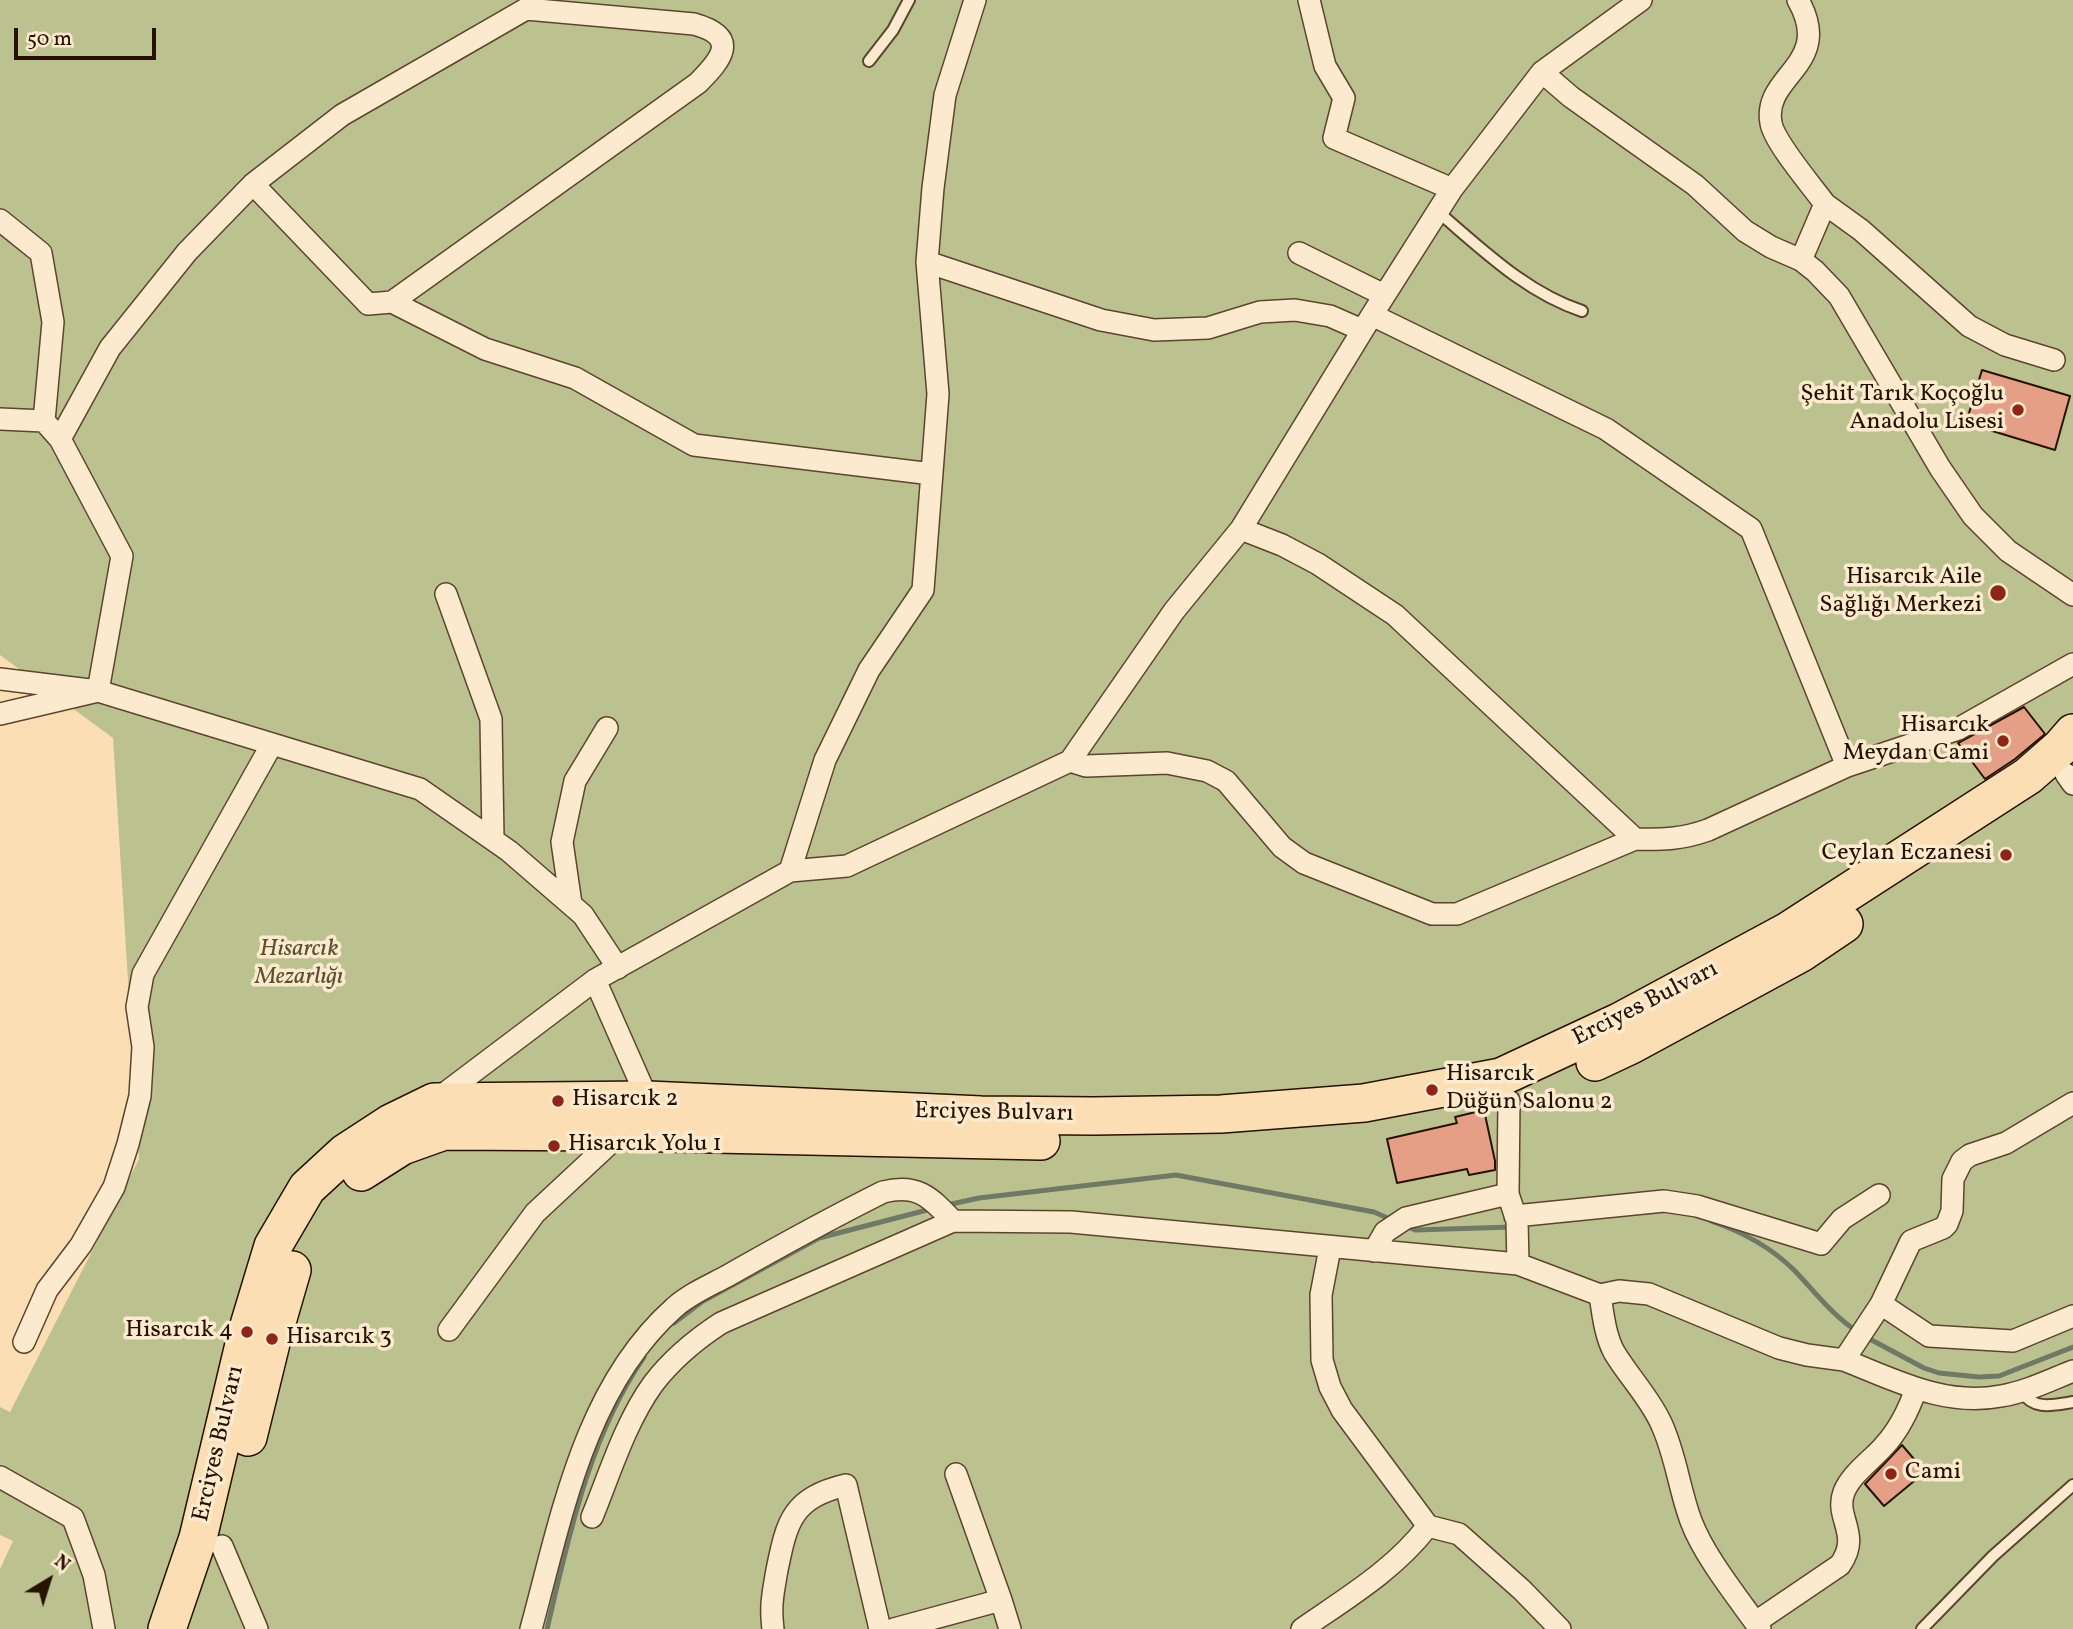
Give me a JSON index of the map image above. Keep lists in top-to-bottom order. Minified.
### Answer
{"streets":{"highway":["Erciyes Bulvarı"]},"parks":["Hisarcık Mezarlığı"],"places":["Şehit Tarık Koçoğlu Anadolu Lisesi","Hisarcık Aile Sağlığı Merkezi","Hisarcık Meydan Cami","Ceylan Eczanesi","Hisarcık Düğün Salonu 2","Hisarcık 2","Hisarcık Yolu 1","Hisarcık 4","Hisarcık 3","Cami"],"scale_bar":"50 m","north":"top right"}
